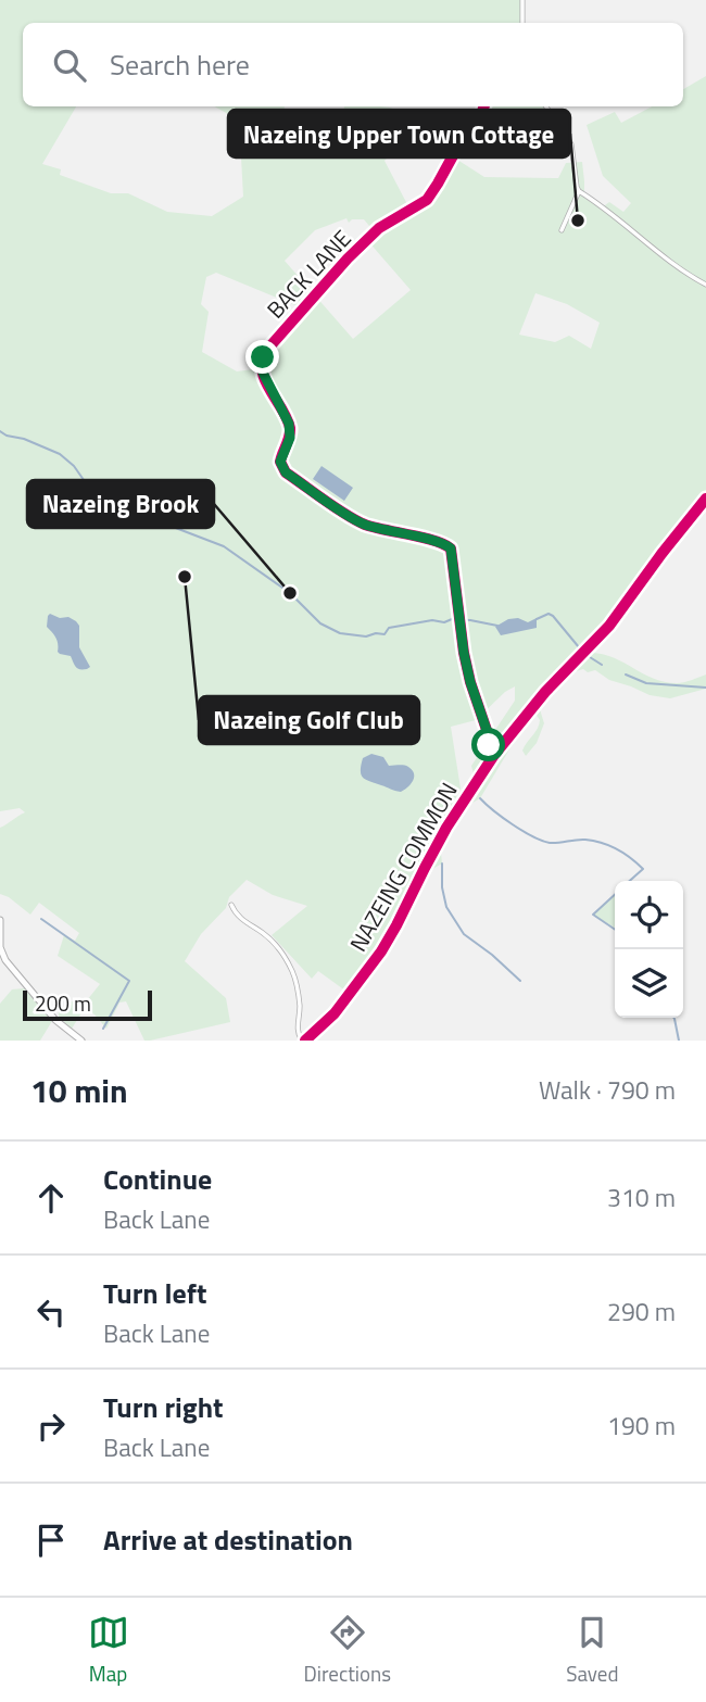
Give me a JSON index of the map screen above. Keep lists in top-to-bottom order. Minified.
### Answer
{"streets":{"street":["BACK LANE","NAZEING COMMON"]},"crossings":[["BACK LANE","NAZEING COMMON"]],"places":["Nazeing Upper Town Cottage","Nazeing Golf Club","Nazeing Brook"],"scale_bar":"200 m","page":{"search":"Search here","scale":"200 m","heading":["10 min","Walk · 790 m"],"list":[["Continue","Back Lane","310 m"],["Turn left","Back Lane","290 m"],["Turn right","Back Lane","190 m"],"Arrive at destination"],"nav":["Map","Directions","Saved"]}}
